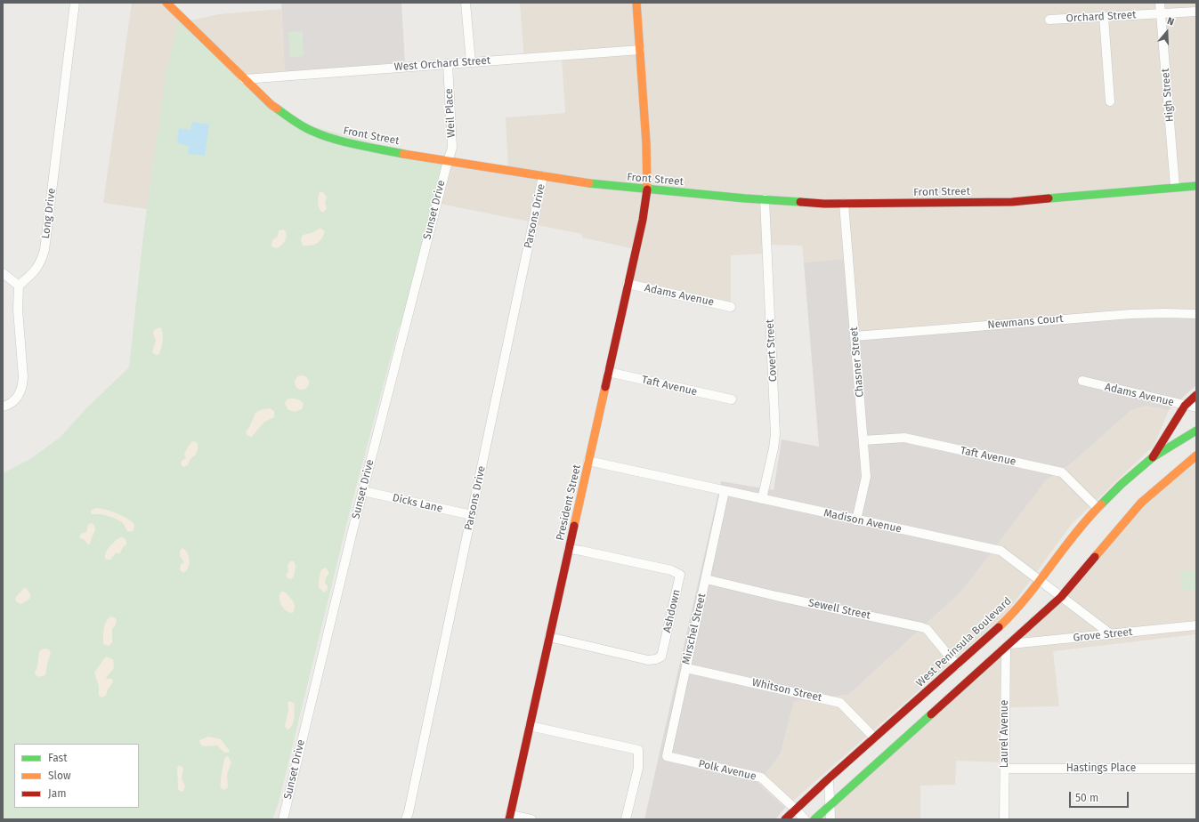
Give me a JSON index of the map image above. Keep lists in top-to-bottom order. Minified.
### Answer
{"streets":{"main road":["Front Street","President Street","West Peninsula Boulevard"],"street":["Orchard Street","West Orchard Street","High Street","Weil Place","Sunset Drive","Long Drive","Parsons Drive","Adams Avenue","Newmans Court","Covert Street","Chasner Street","Taft Avenue","Dicks Lane","Madison Avenue","Sewell Street","Ashdown","Mirschel Street","Grove Street","Whitson Street","Laurel Avenue","Hastings Place","Polk Avenue"]},"crossings":[["Orchard Street","High Street"],["West Orchard Street","Weil Place"],["West Orchard Street","Front Street"],["West Orchard Street","President Street"],["High Street","Front Street"],["Weil Place","Front Street"],["Weil Place","Sunset Drive"],["Front Street","Sunset Drive"],["Front Street","Parsons Drive"],["Front Street","Covert Street"],["Front Street","Chasner Street"],["Front Street","President Street"],["Sunset Drive","Dicks Lane"],["Parsons Drive","Dicks Lane"],["Adams Avenue","President Street"],["Newmans Court","Chasner Street"],["Covert Street","Madison Avenue"],["Chasner Street","Taft Avenue"],["Chasner Street","Madison Avenue"],["Taft Avenue","President Street"],["Taft Avenue","West Peninsula Boulevard"],["President Street","Madison Avenue"],["President Street","Ashdown"],["Madison Avenue","Mirschel Street"],["Madison Avenue","Grove Street"],["Madison Avenue","West Peninsula Boulevard"],["Sewell Street","Mirschel Street"],["Sewell Street","West Peninsula Boulevard"],["Mirschel Street","Whitson Street"],["Mirschel Street","Polk Avenue"],["Grove Street","Laurel Avenue"],["West Peninsula Boulevard","Whitson Street"],["West Peninsula Boulevard","Polk Avenue"],["Laurel Avenue","Hastings Place"]],"legend":["Fast","Slow","Jam"],"scale_bar":"50 m","north":"top"}
